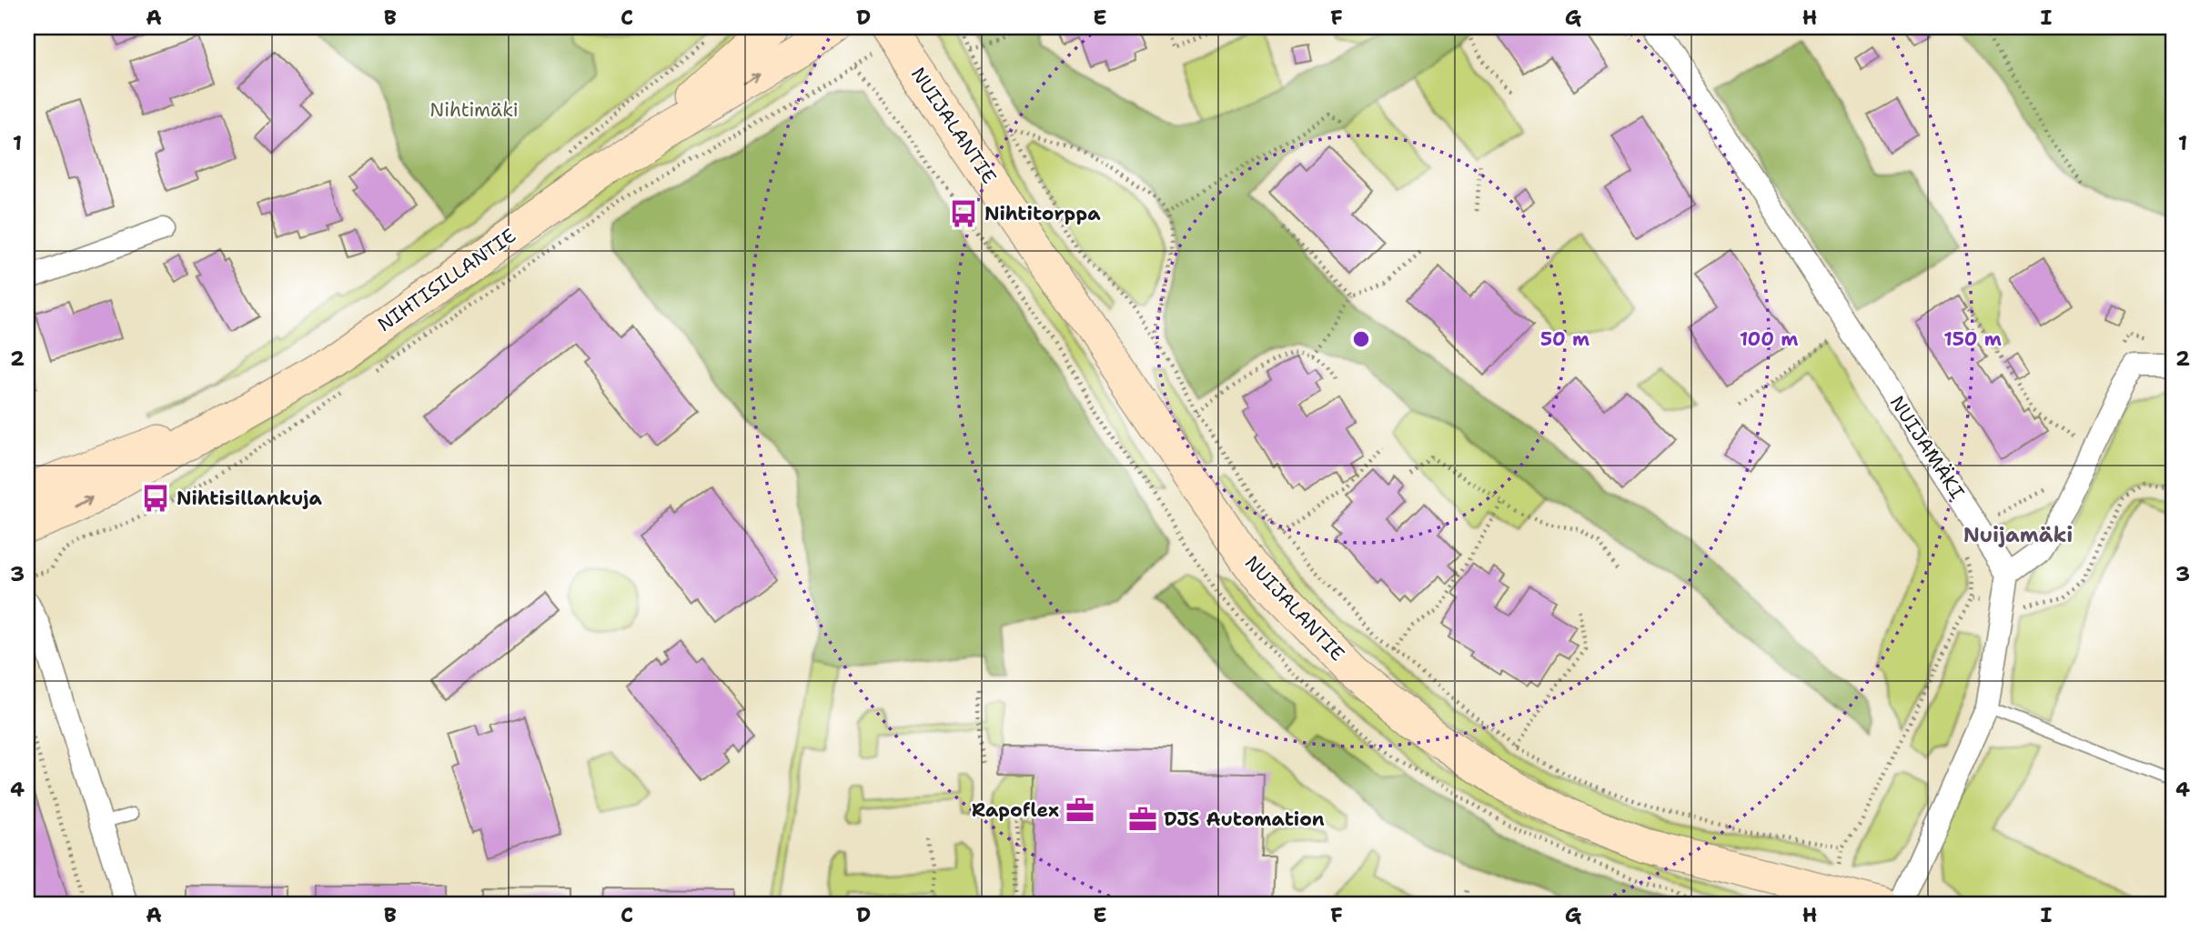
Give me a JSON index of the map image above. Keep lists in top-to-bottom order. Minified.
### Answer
{"streets":{"main road":["NUIJALANTIE","NIHTISILLANTIE"],"street":["NUIJAMÄKI"]},"districts":["Nuijamäki"],"parks":["Nihtimäki"],"places":{"bus stop":["Nihtitorppa","Nihtisillankuja"],"office":["Rapoflex","DJS Automation"]},"grid":{"columns":["A","B","C","D","E","F","G","H","I"],"rows":["1","2","3","4"]},"rings":["50 m","100 m","150 m"]}
